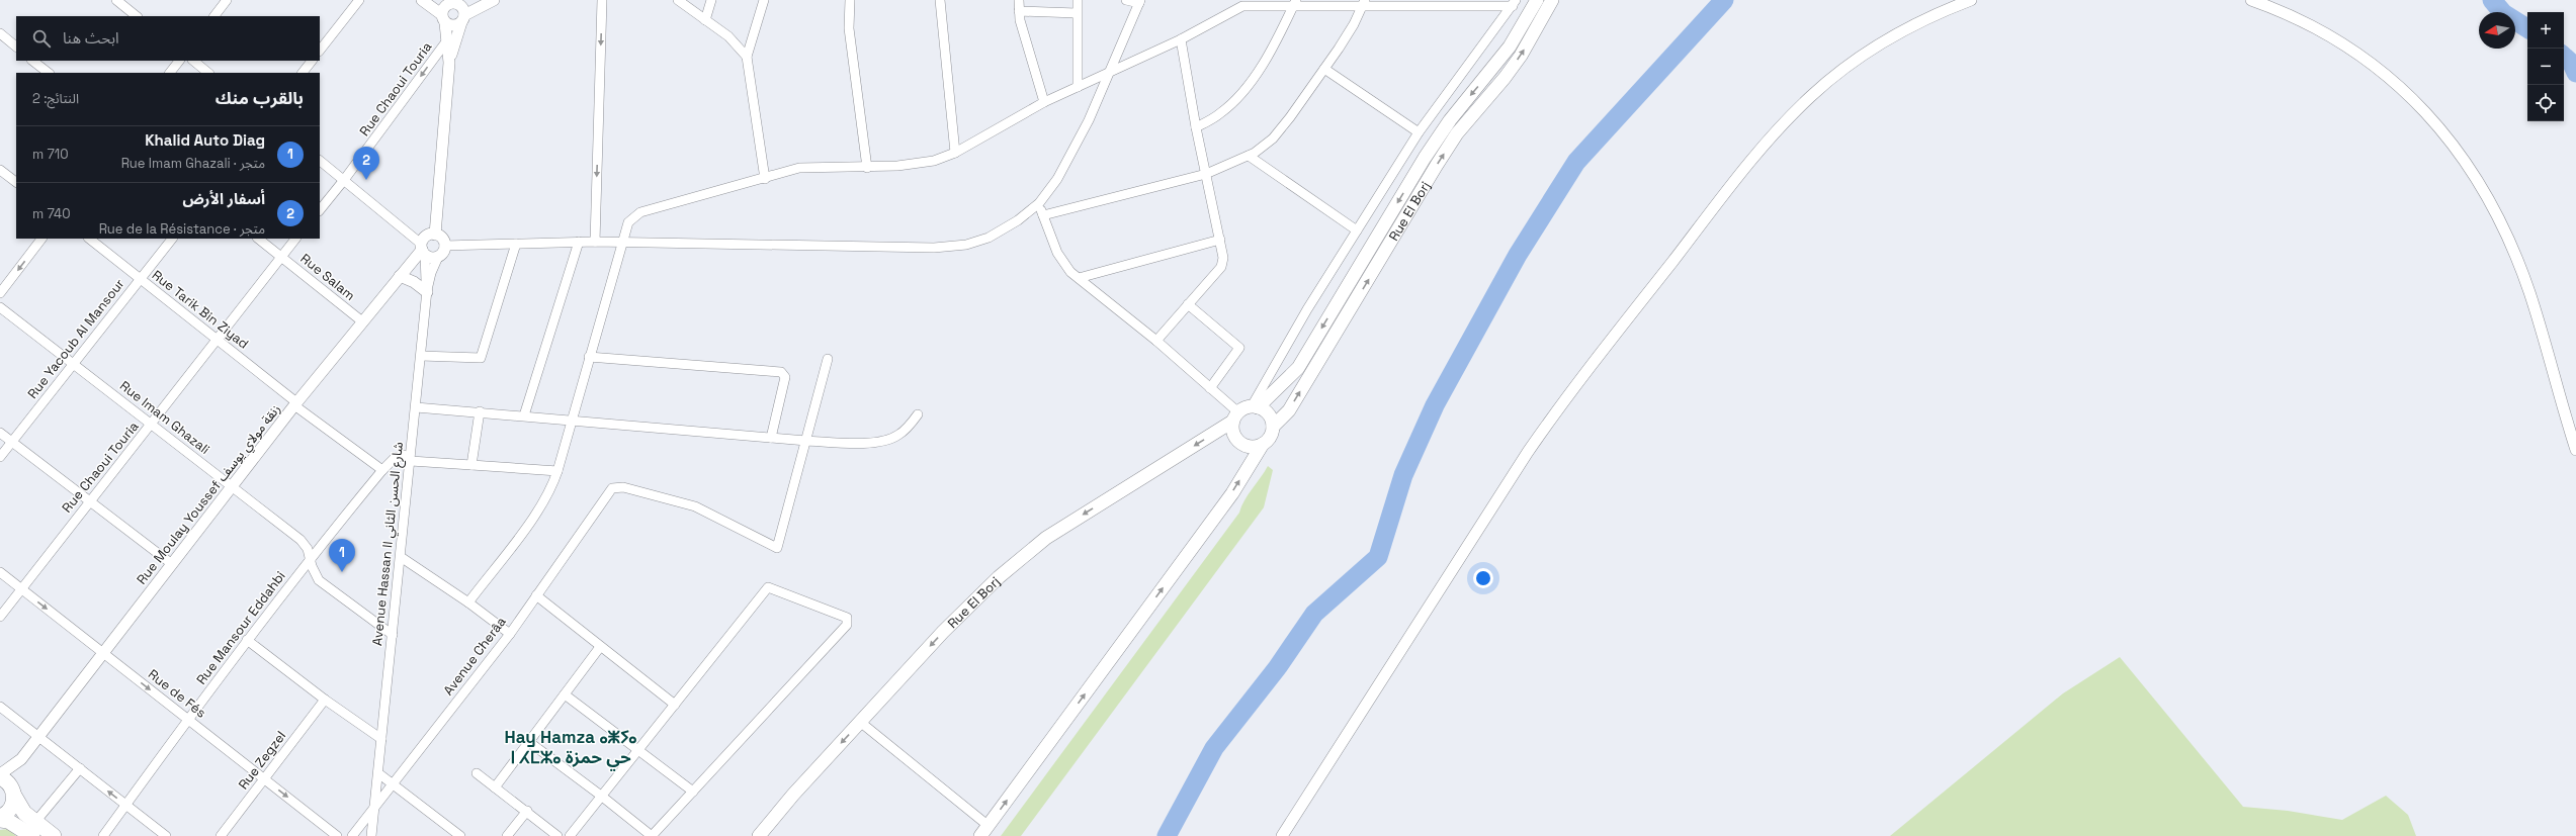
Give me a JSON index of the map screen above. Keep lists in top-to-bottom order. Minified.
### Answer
{"streets":{"main road":["Rue El Borj"],"street":["Rue Chaoui Touria","Rue Salam","Rue Tarik Bin Ziyad","Rue Yacoub Al Mansour","Rue Imam Ghazali","Rue Moulay Youssef زنقة مولاي يوسف","Avenue Hassan II شارع الحسن الثاني","Rue Mansour Eddahbi","Avenue Cherâa","Rue de Fés","Rue Zegzel"]},"crossings":[["Rue Chaoui Touria","Rue Salam"],["Rue Chaoui Touria","Rue Tarik Bin Ziyad"],["Rue Chaoui Touria","Rue Imam Ghazali"],["Rue Chaoui Touria","Rue de Fés"],["Rue Salam","Rue Moulay Youssef زنقة مولاي يوسف"],["Rue Tarik Bin Ziyad","Rue Yacoub Al Mansour"],["Rue Tarik Bin Ziyad","Rue Moulay Youssef زنقة مولاي يوسف"],["Rue Tarik Bin Ziyad","Rue Mansour Eddahbi"],["Rue Yacoub Al Mansour","Rue Imam Ghazali"],["Rue Imam Ghazali","Rue Moulay Youssef زنقة مولاي يوسف"],["Rue Imam Ghazali","Avenue Hassan II شارع الحسن الثاني"],["Rue Imam Ghazali","Rue Mansour Eddahbi"],["Rue Moulay Youssef زنقة مولاي يوسف","Avenue Hassan II شارع الحسن الثاني"],["Rue Moulay Youssef زنقة مولاي يوسف","Rue de Fés"],["Avenue Hassan II شارع الحسن الثاني","Rue Mansour Eddahbi"],["Avenue Hassan II شارع الحسن الثاني","Avenue Cherâa"],["Rue Mansour Eddahbi","Rue de Fés"],["Rue de Fés","Rue Zegzel"]],"one_way":["Rue de Fés"],"districts":["Hay Hamza ⴰⵥⵢⴰ ⵏ ⵃⵎⵣⴰ حي حمزة"],"north":"left","page":{"map_buttons":["+","−"],"search":"ابحث هنا","heading":["بالقرب منك","النتائج: 2"],"list":[{"mark":"1","name":"Khalid Auto Diag","note":"متجر · Rue Imam Ghazali","value":"710 m"},{"mark":"2","name":"أسفار الأرض","note":"متجر · Rue de la Résistance","value":"740 m"}],"pins":["2","1"]}}
